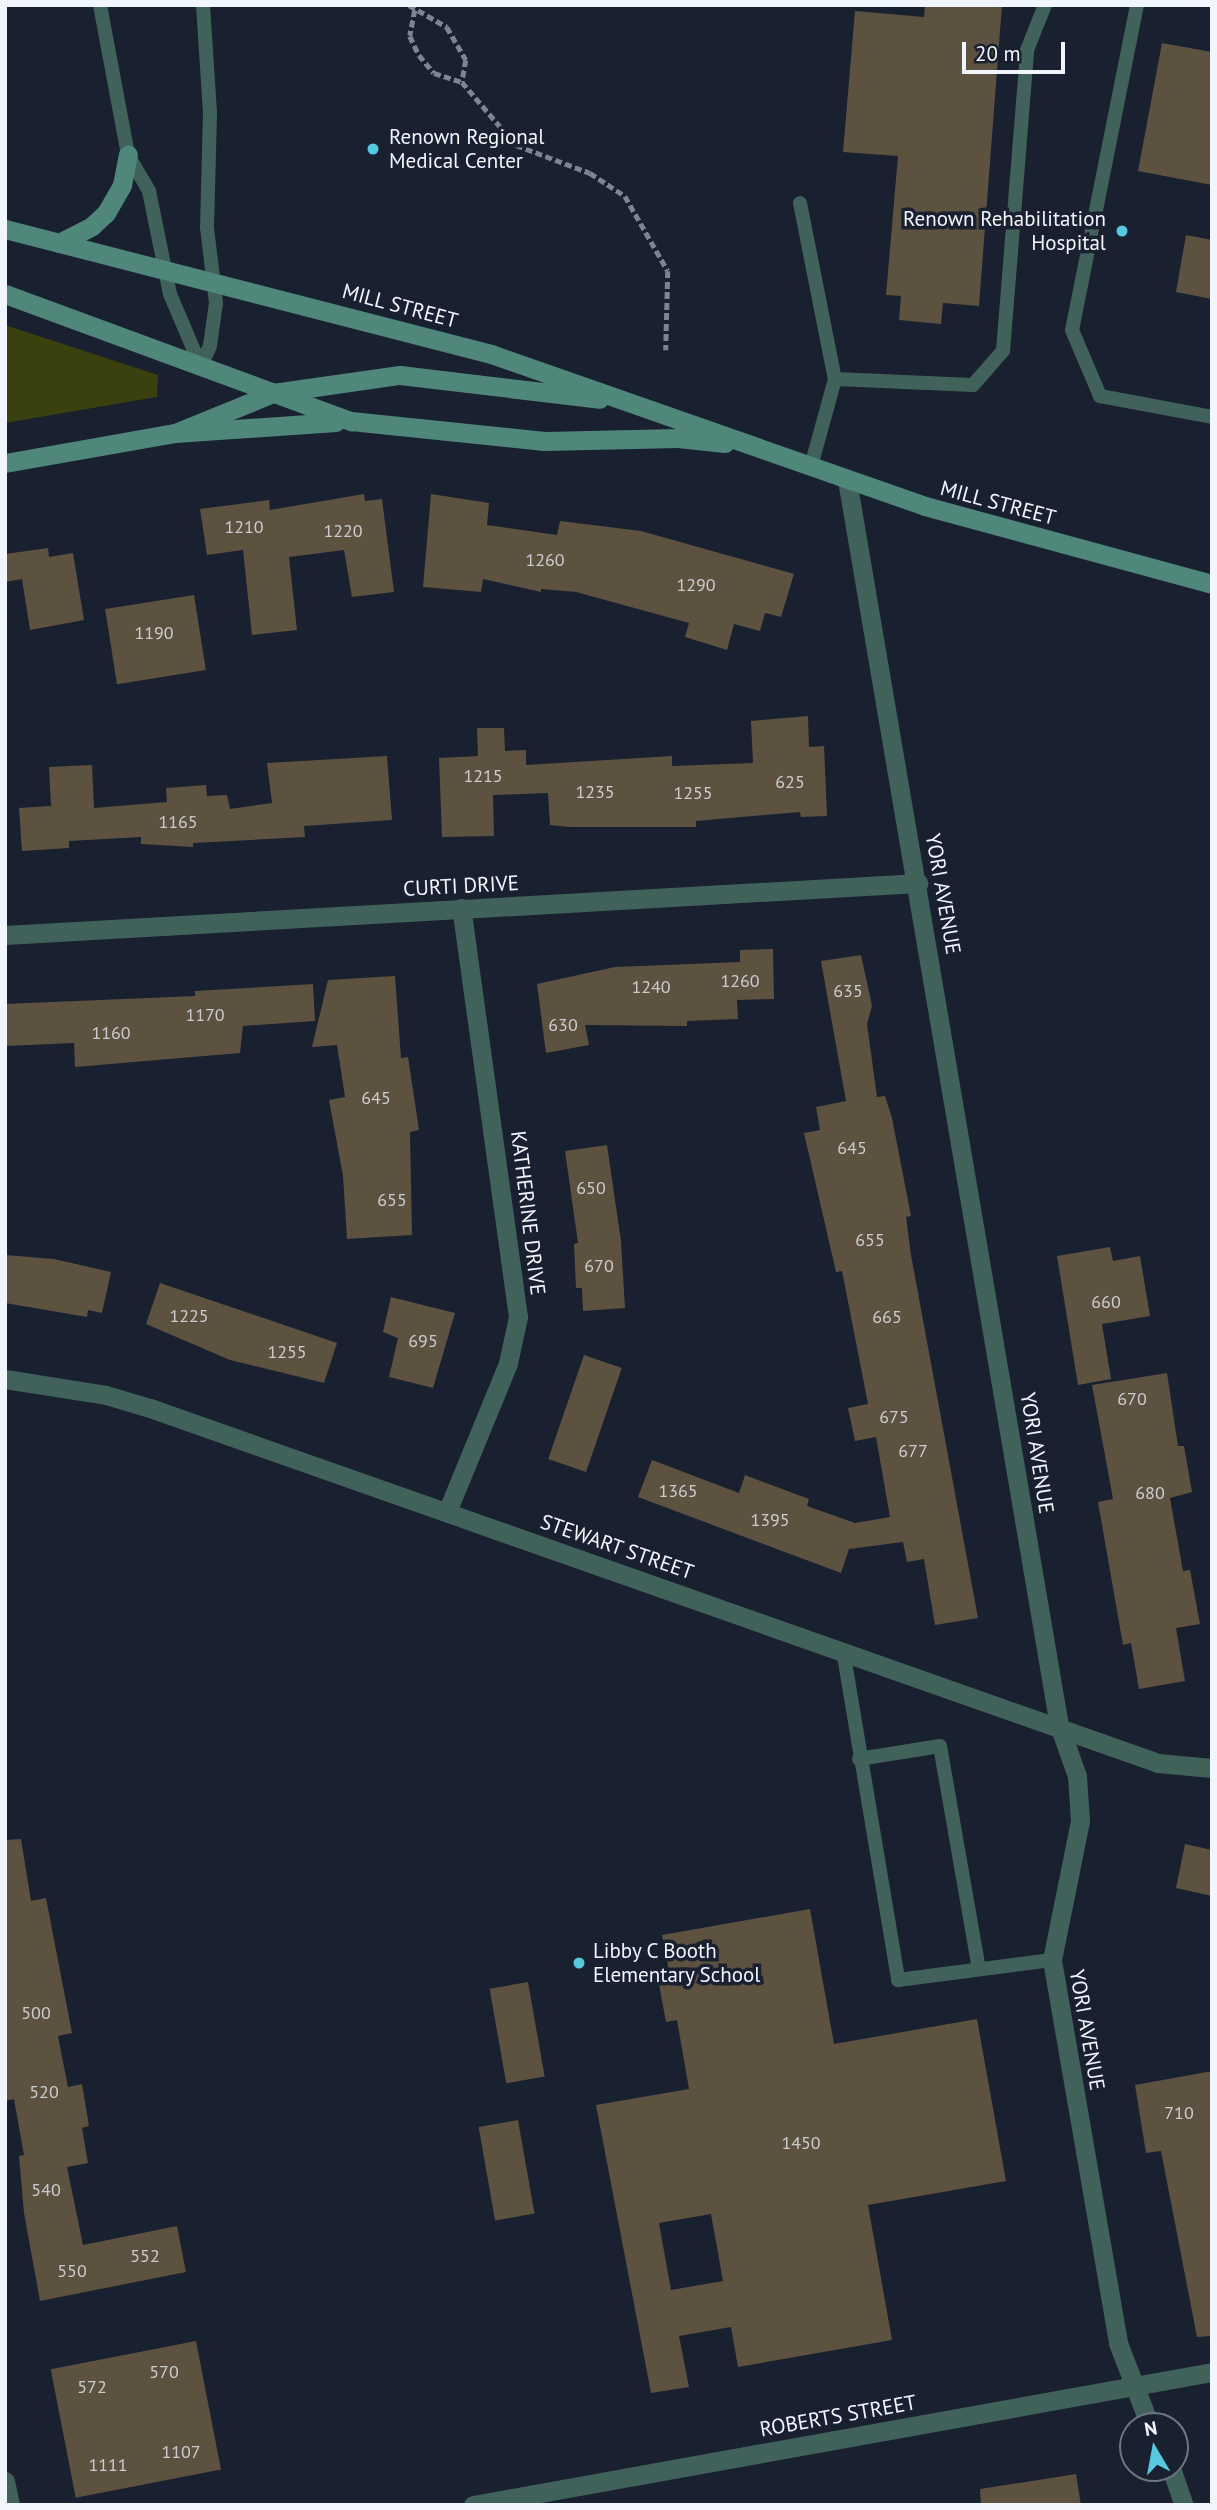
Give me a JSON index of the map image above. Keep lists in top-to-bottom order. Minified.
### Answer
{"streets":{"main road":["MILL STREET"],"street":["CURTI DRIVE","YORI AVENUE","KATHERINE DRIVE","STEWART STREET","ROBERTS STREET"]},"crossings":[["MILL STREET","YORI AVENUE"],["CURTI DRIVE","YORI AVENUE"],["CURTI DRIVE","KATHERINE DRIVE"],["YORI AVENUE","STEWART STREET"],["YORI AVENUE","ROBERTS STREET"],["KATHERINE DRIVE","STEWART STREET"]],"places":["Renown Regional Medical Center","Renown Rehabilitation Hospital","Libby C Booth Elementary School"],"house_numbers":["1210","1220","1260","1290","1190","1215","625","1235","1255","1165","1260","1240","635","1170","630","1160","645","645","650","655","655","670","660","1225","665","695","1255","670","675","677","1365","680","1395","500","520","710","1450","540","552","550","570","572","1107","1111"],"scale_bar":"20 m","north":"top"}
